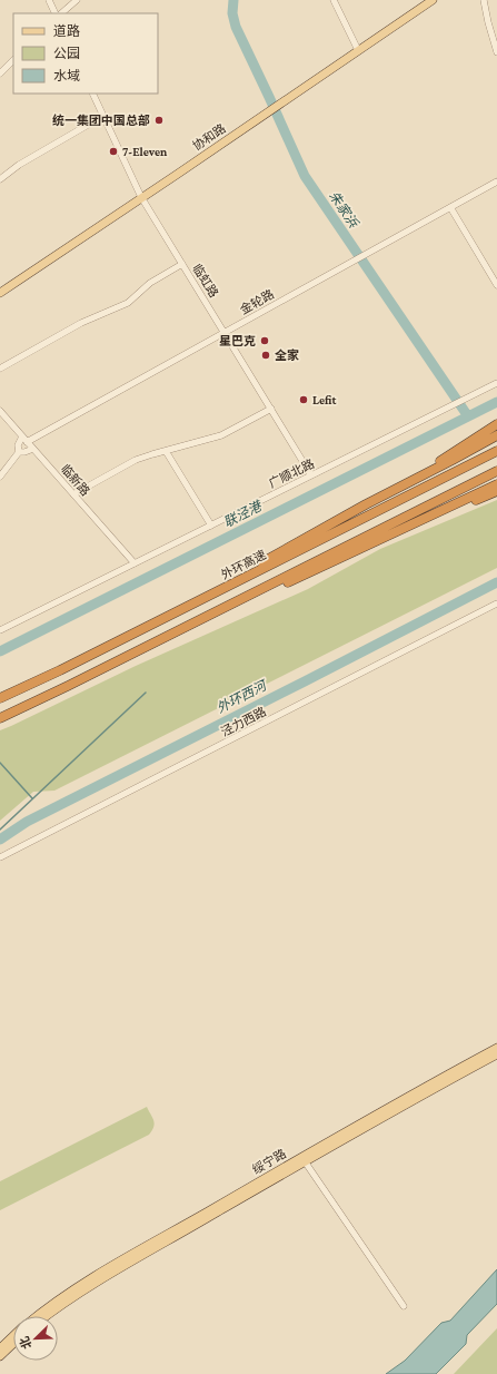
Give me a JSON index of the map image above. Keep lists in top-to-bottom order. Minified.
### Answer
{"streets":{"highway":["外环高速"],"main road":["协和路","绥宁路"],"street":["临虹路","金轮路","广顺北路","临新路","泾力西路"]},"crossings":[["协和路","临虹路"],["临虹路","金轮路"],["临虹路","广顺北路"],["金轮路","临新路"],["广顺北路","临新路"]],"water":["朱家浜","联泾港","外环西河"],"places":["统一集团中国总部","7-Eleven","星巴克","全家","Lefit"],"legend":["道路","公园","水域"],"north":"bottom left"}
